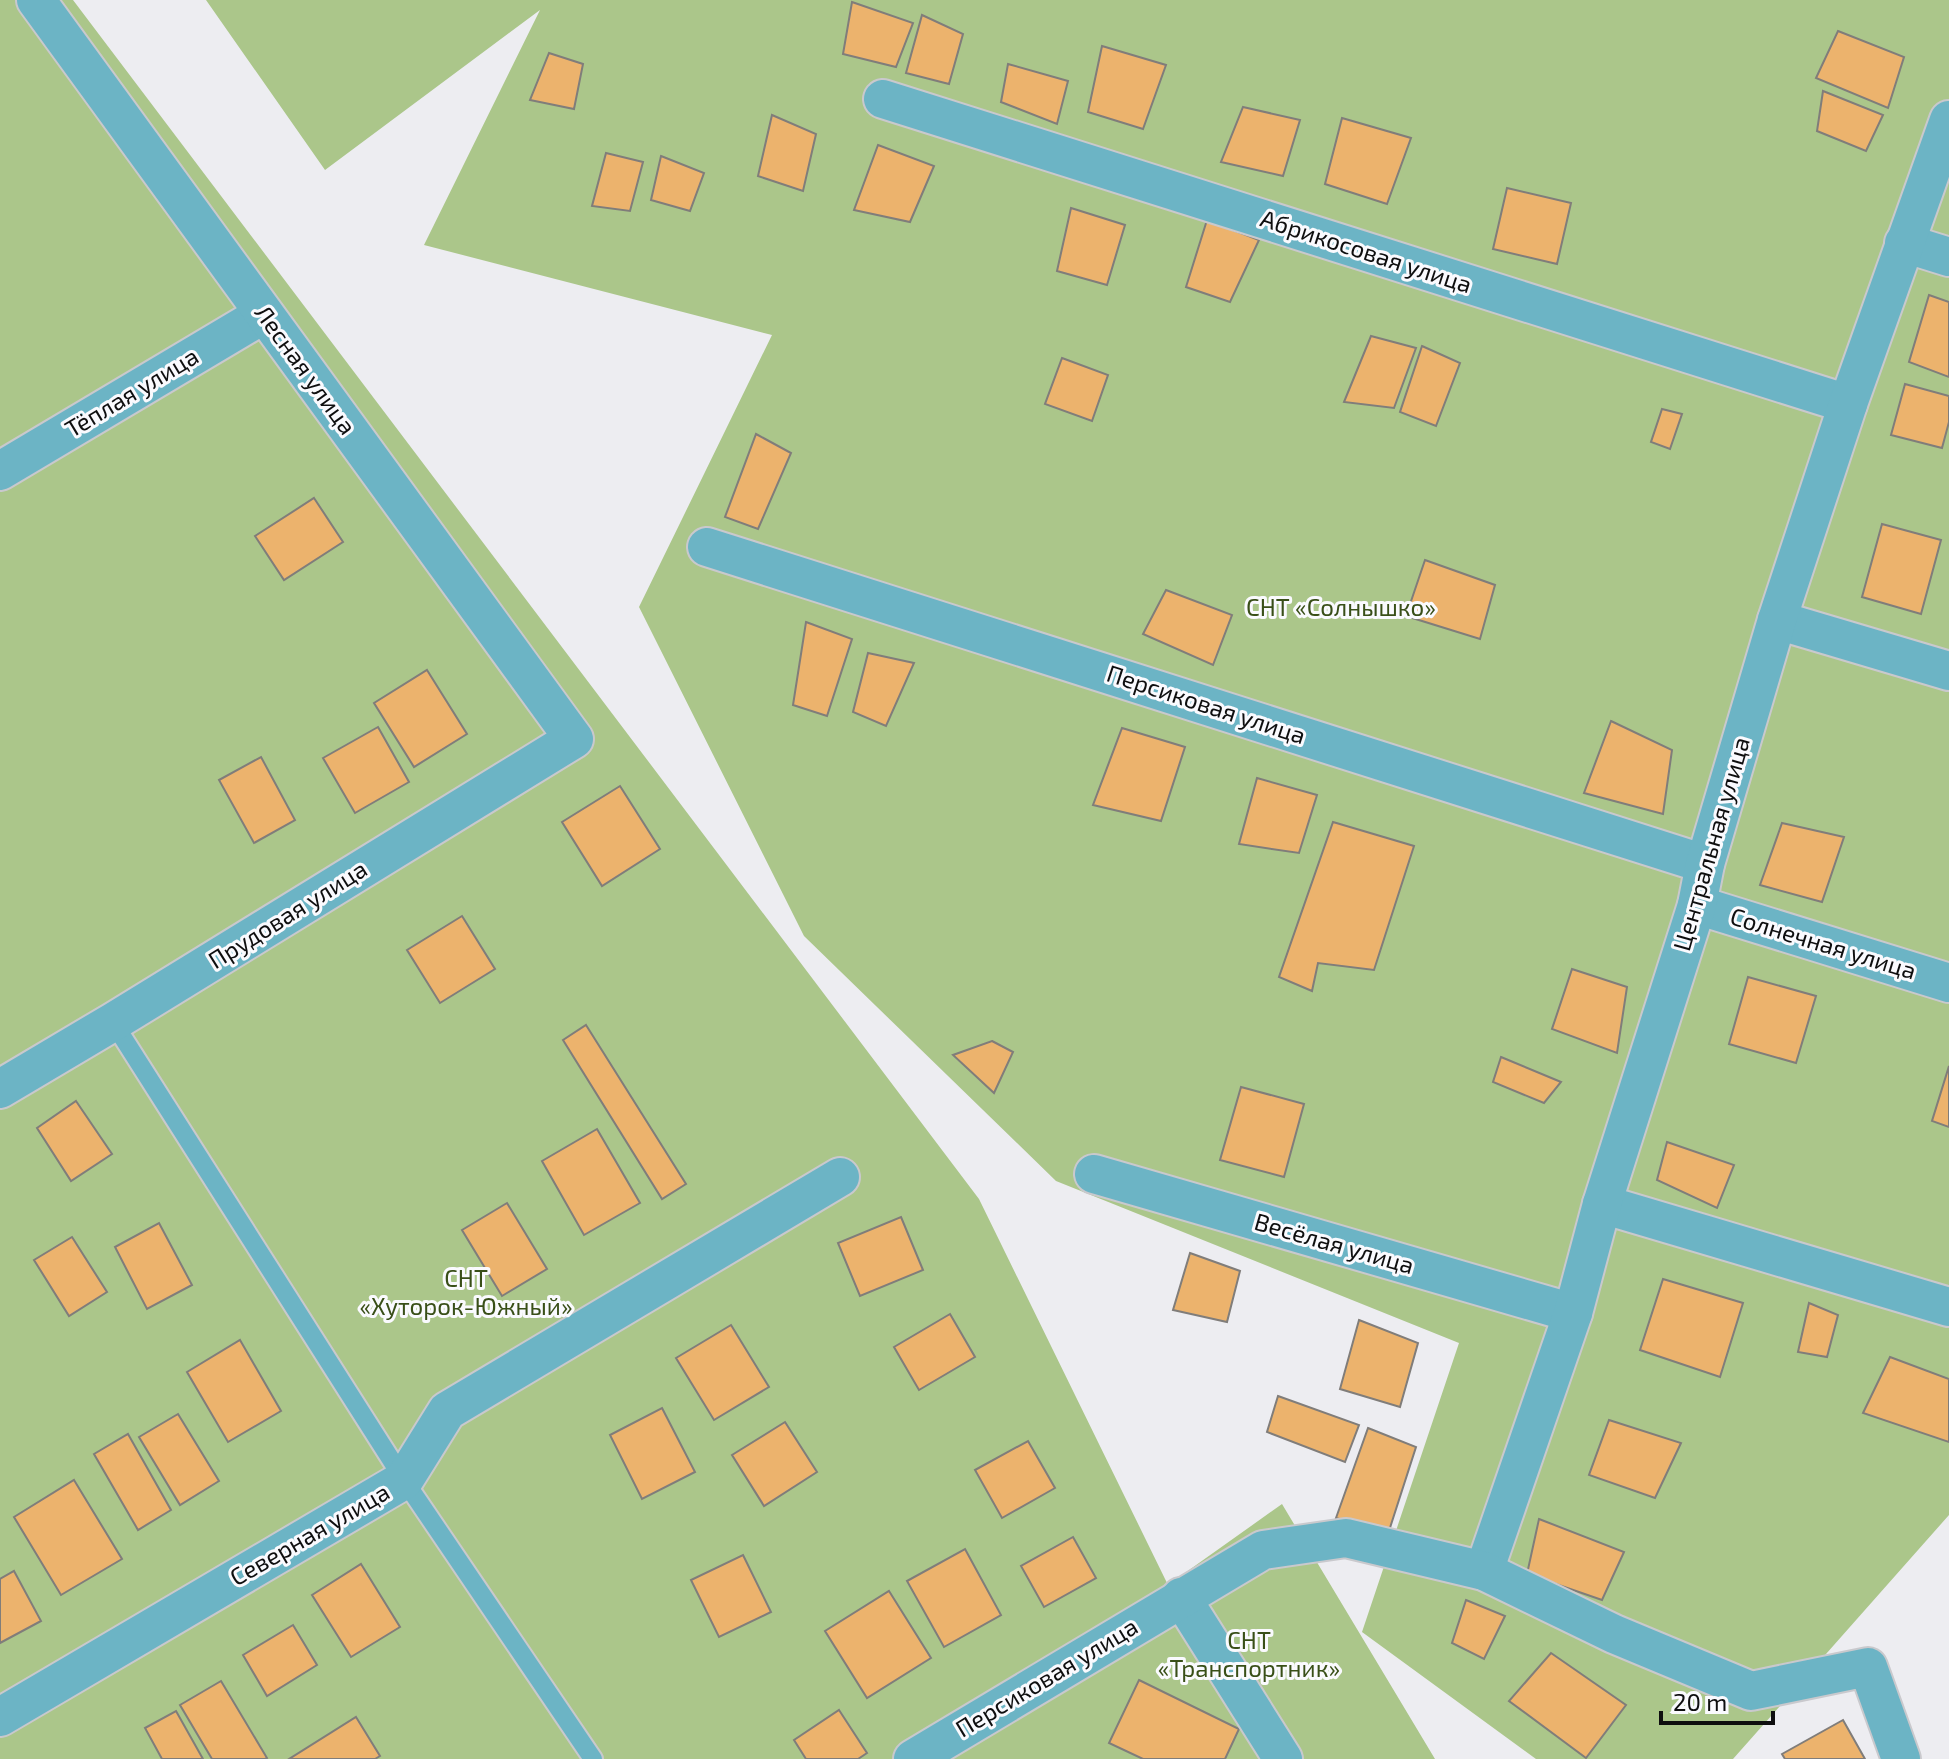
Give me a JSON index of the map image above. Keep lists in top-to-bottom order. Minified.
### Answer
{"streets":{"street":["Абрикосовая улица","Лесная улица","Тёплая улица","Персиковая улица","Центральная улица","Прудовая улица","Солнечная улица","Весёлая улица","Северная улица"]},"crossings":[["Абрикосовая улица","Центральная улица"],["Лесная улица","Тёплая улица"],["Лесная улица","Прудовая улица"],["Персиковая улица","Центральная улица"],["Центральная улица","Солнечная улица"],["Центральная улица","Весёлая улица"]],"parks":["СНТ «Солнышко»","СНТ «Хуторок-Южный»","СНТ «Транспортник»"],"scale_bar":"20 m"}
